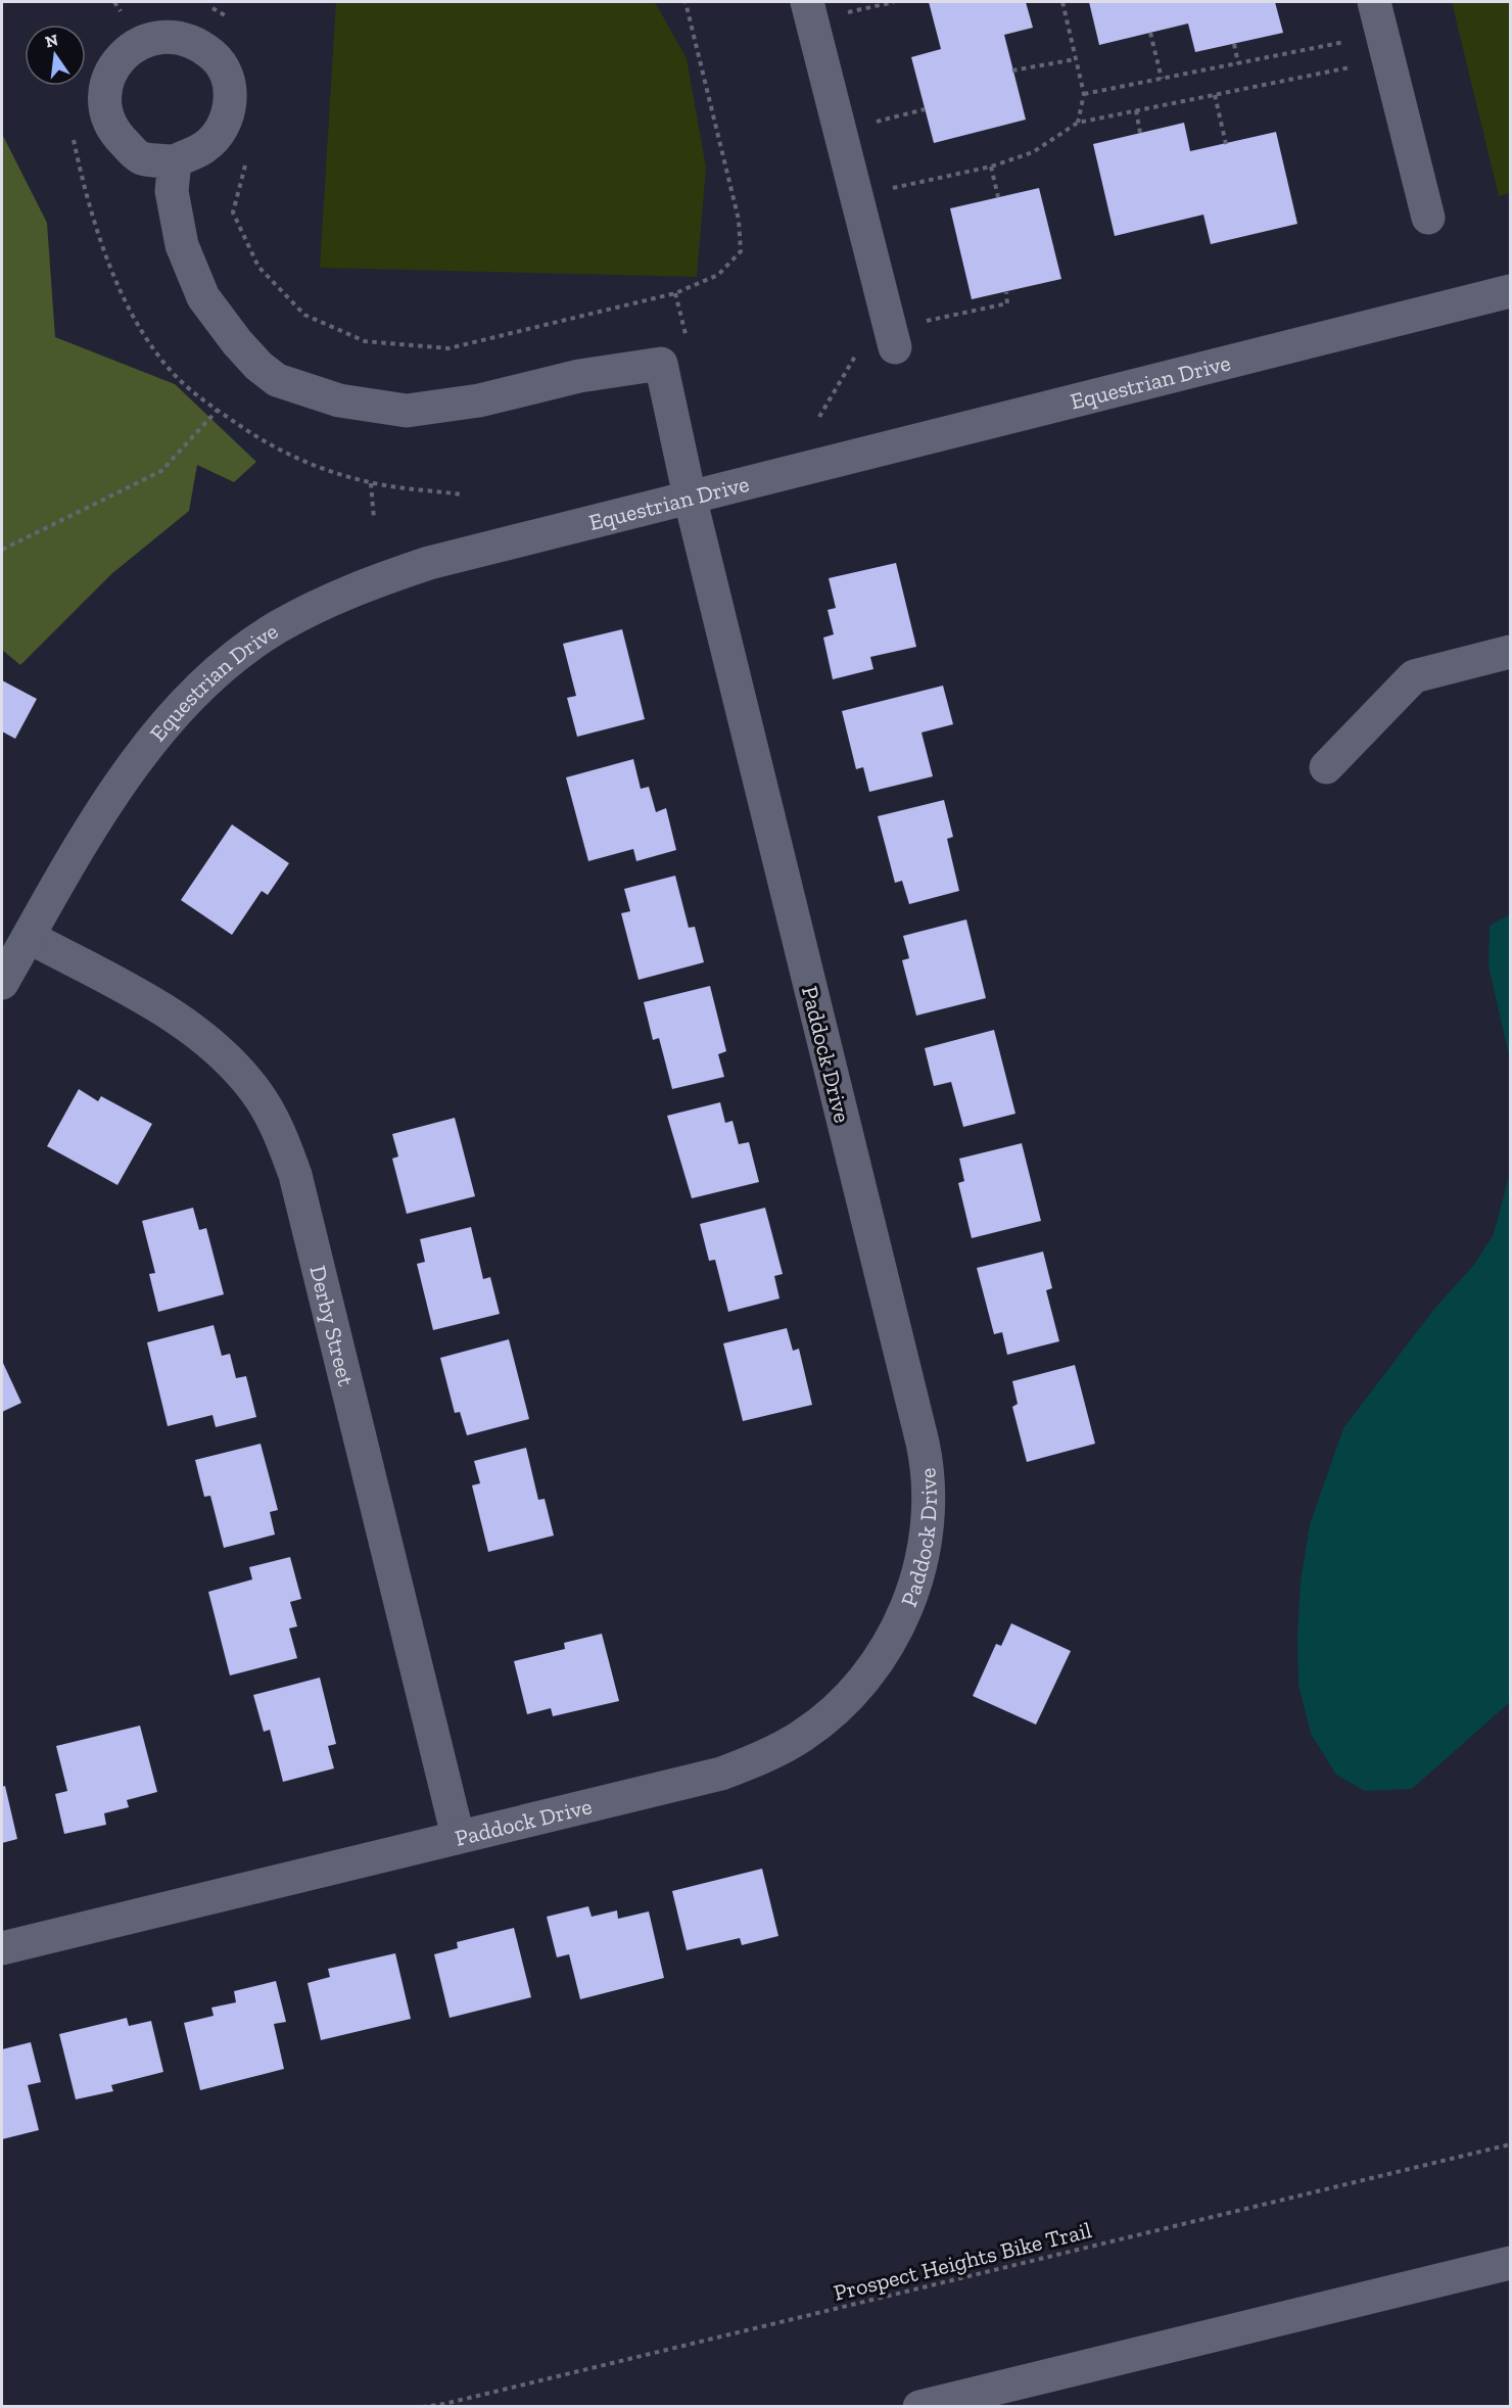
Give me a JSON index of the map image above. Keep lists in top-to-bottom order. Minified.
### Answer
{"streets":{"street":["Equestrian Drive","Paddock Drive","Derby Street"],"path":["Prospect Heights Bike Trail"]},"crossings":[["Equestrian Drive","Paddock Drive"],["Equestrian Drive","Derby Street"],["Paddock Drive","Derby Street"]],"north":"top"}
